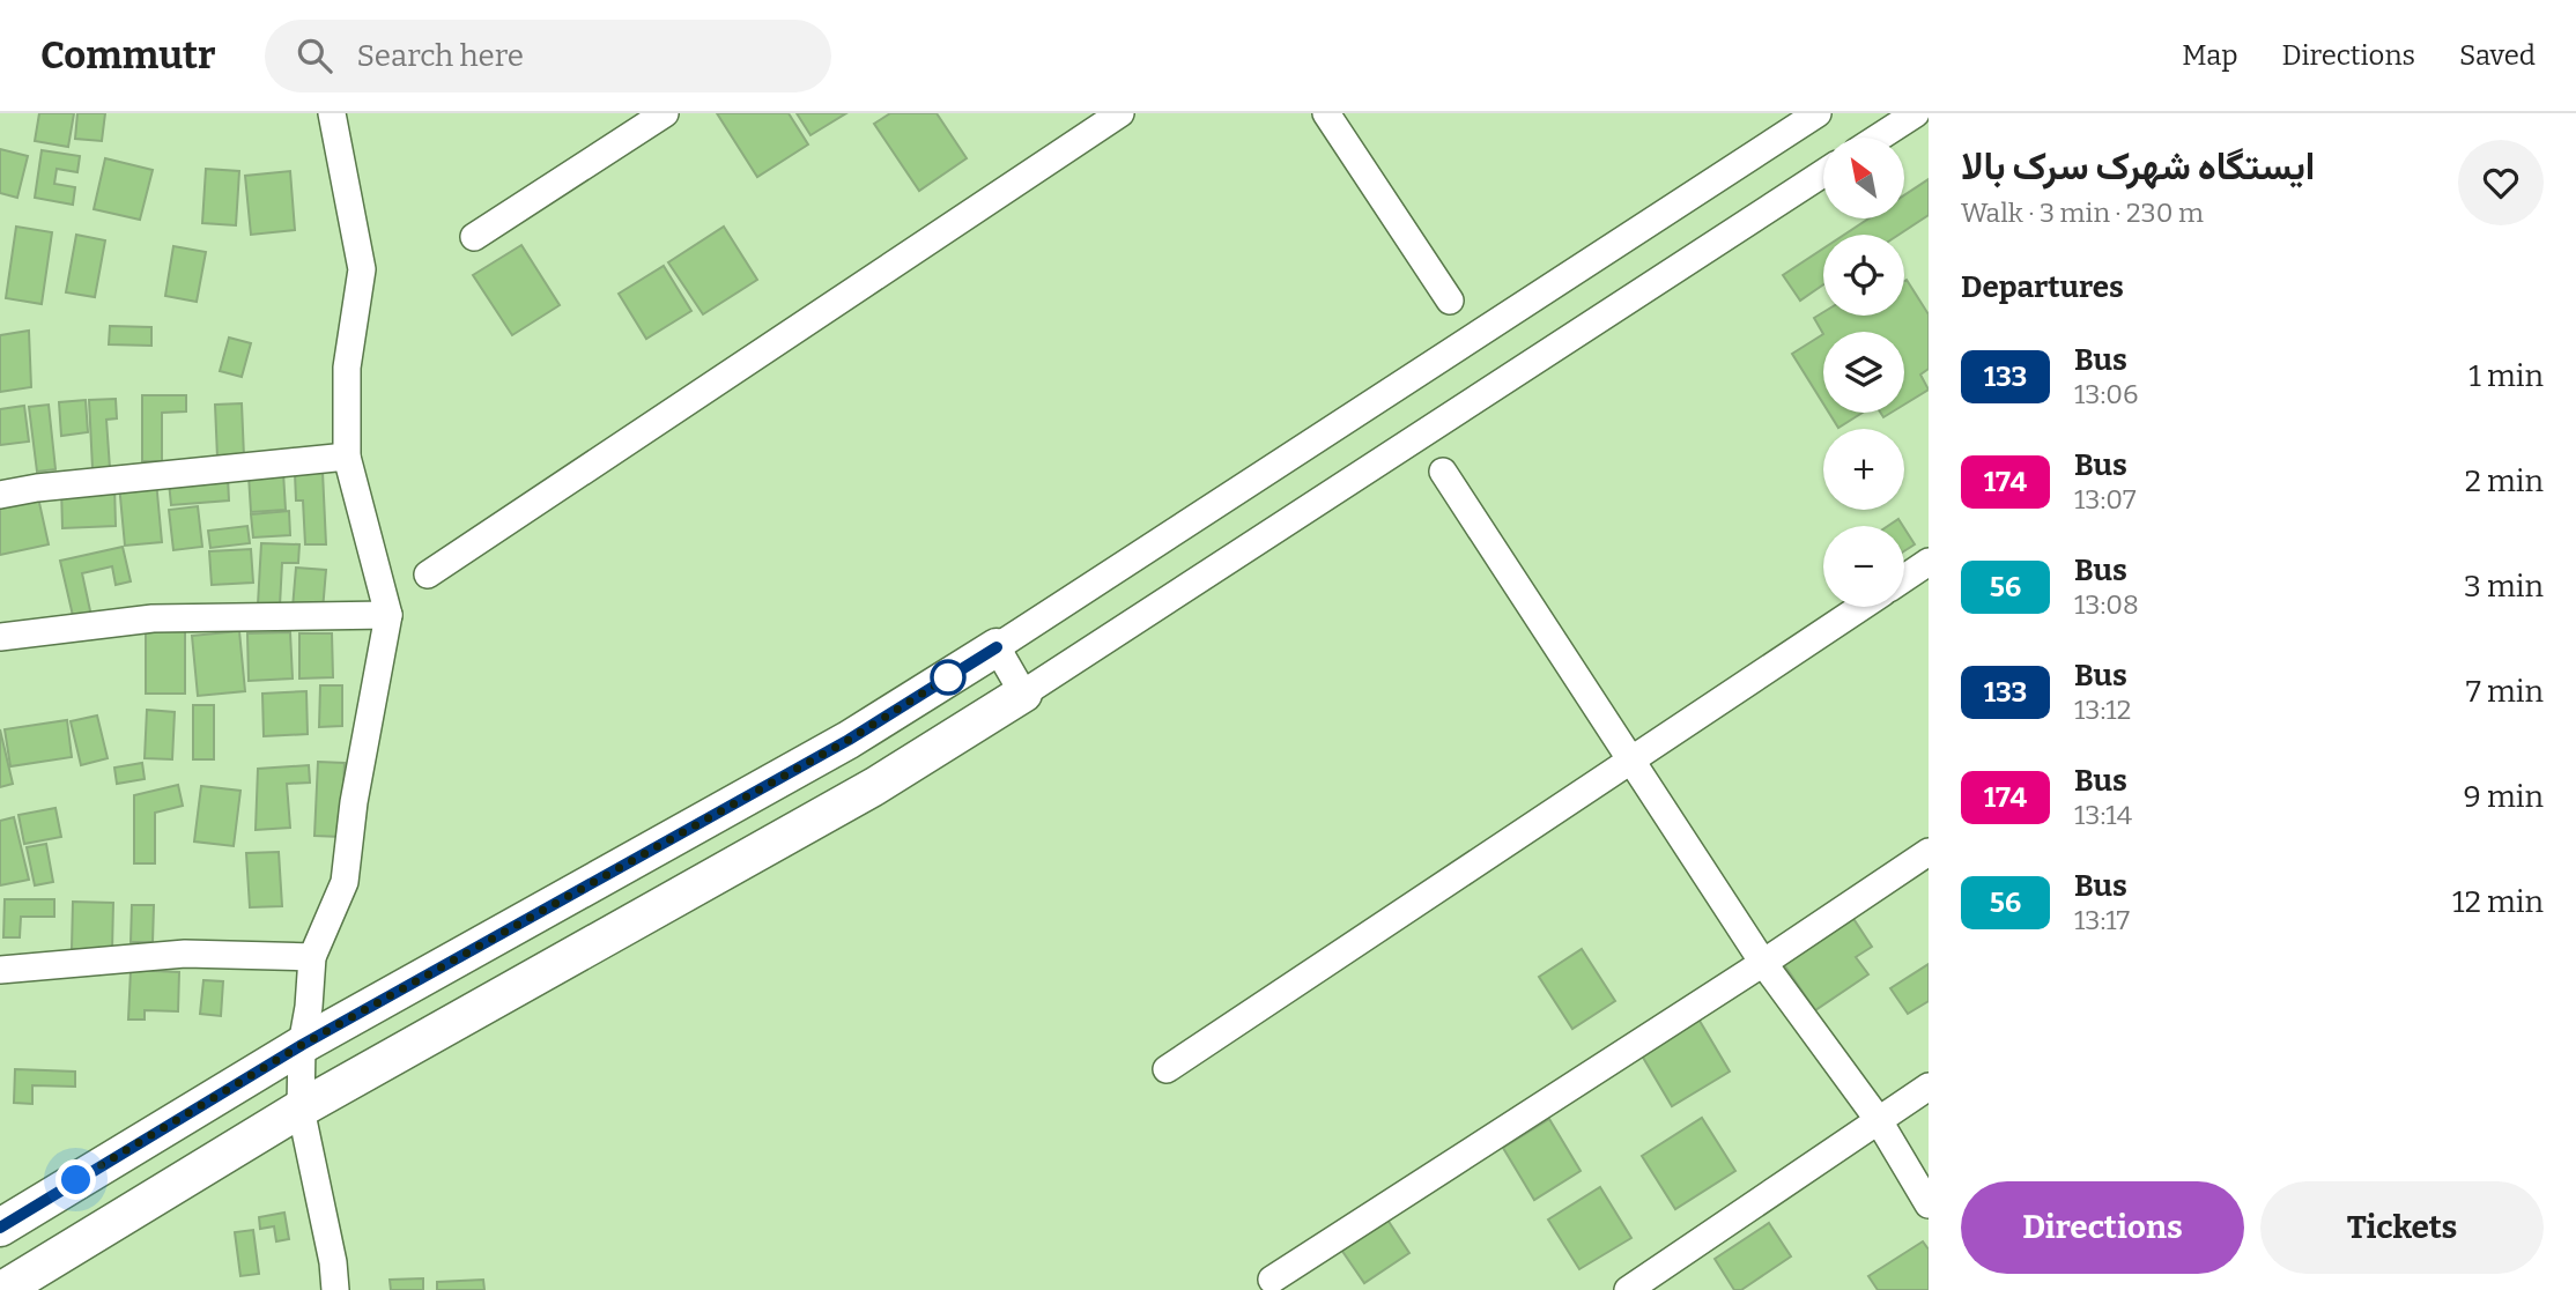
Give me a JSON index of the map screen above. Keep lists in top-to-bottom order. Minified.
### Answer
{"lines":["bus line 133"],"north":"top left","page":{"header":"Commutr","search":"Search here","nav":["Map","Directions","Saved"],"heading":[["ایستگاه شهرک سرک بالا","Walk · 3 min · 230 m"],"Departures"],"map_buttons":["+","−"],"list":[{"mark":"133","name":"Bus","note":"13:06","value":"1 min"},{"mark":"174","name":"Bus","note":"13:07","value":"2 min"},{"mark":"56","name":"Bus","note":"13:08","value":"3 min"},{"mark":"133","name":"Bus","note":"13:12","value":"7 min"},{"mark":"174","name":"Bus","note":"13:14","value":"9 min"},{"mark":"56","name":"Bus","note":"13:17","value":"12 min"}],"buttons":["Directions","Tickets"]}}
